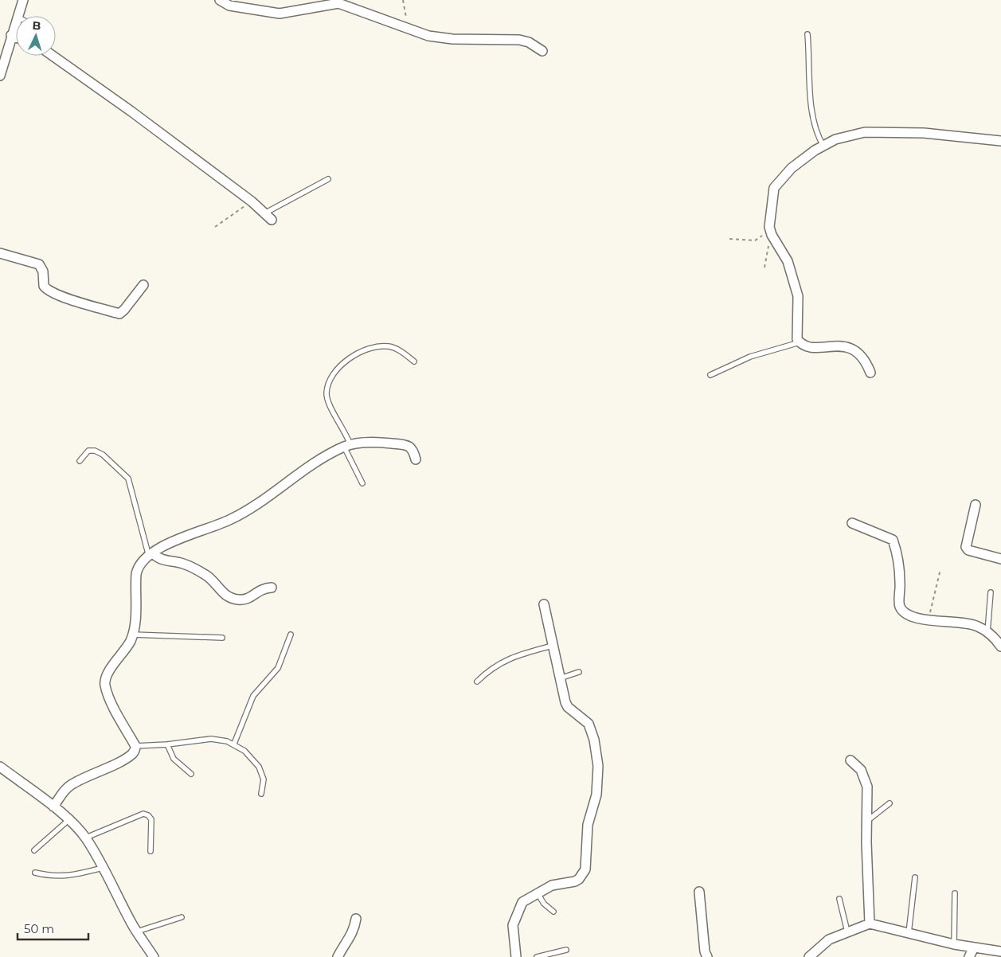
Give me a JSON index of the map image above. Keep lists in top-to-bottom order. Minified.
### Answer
{"scale_bar":"50 m","north":"top"}
